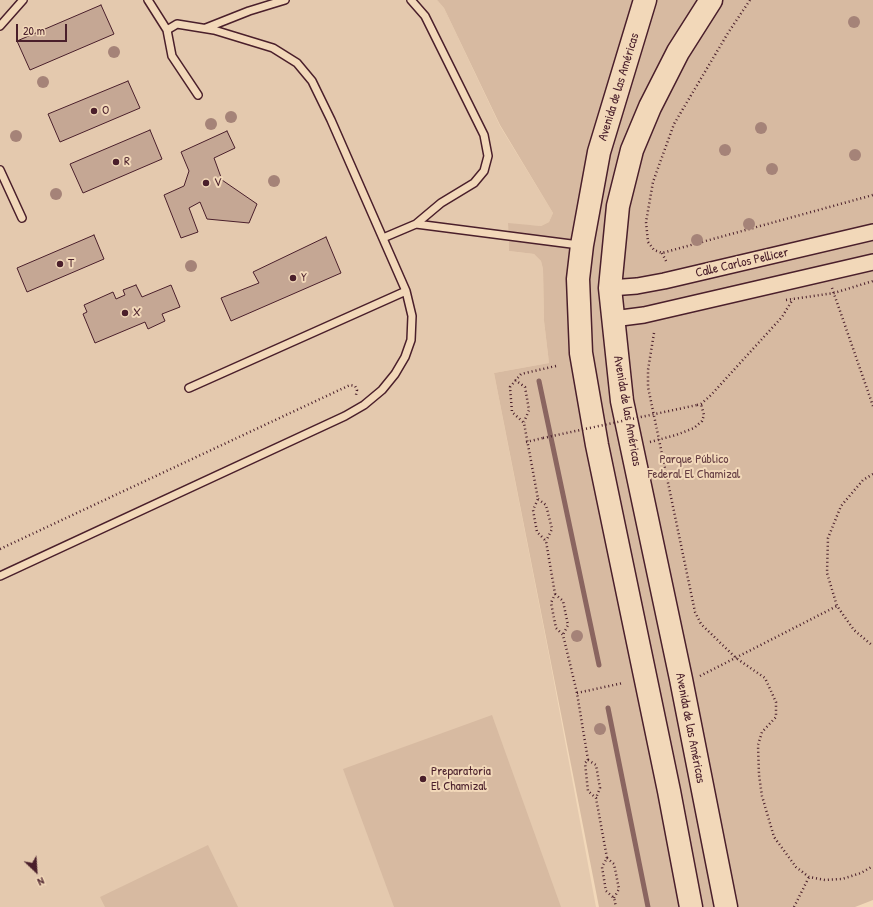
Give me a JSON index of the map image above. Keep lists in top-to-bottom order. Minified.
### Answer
{"streets":{"highway":["Avenida de las Américas"],"street":["Calle Carlos Pellicer"]},"crossings":[["Avenida de las Américas","Calle Carlos Pellicer"]],"parks":["Parque Público Federal El Chamizal"],"places":["O","R","V","T","Y","X","Preparatoria El Chamizal"],"scale_bar":"20 m","north":"bottom right"}
